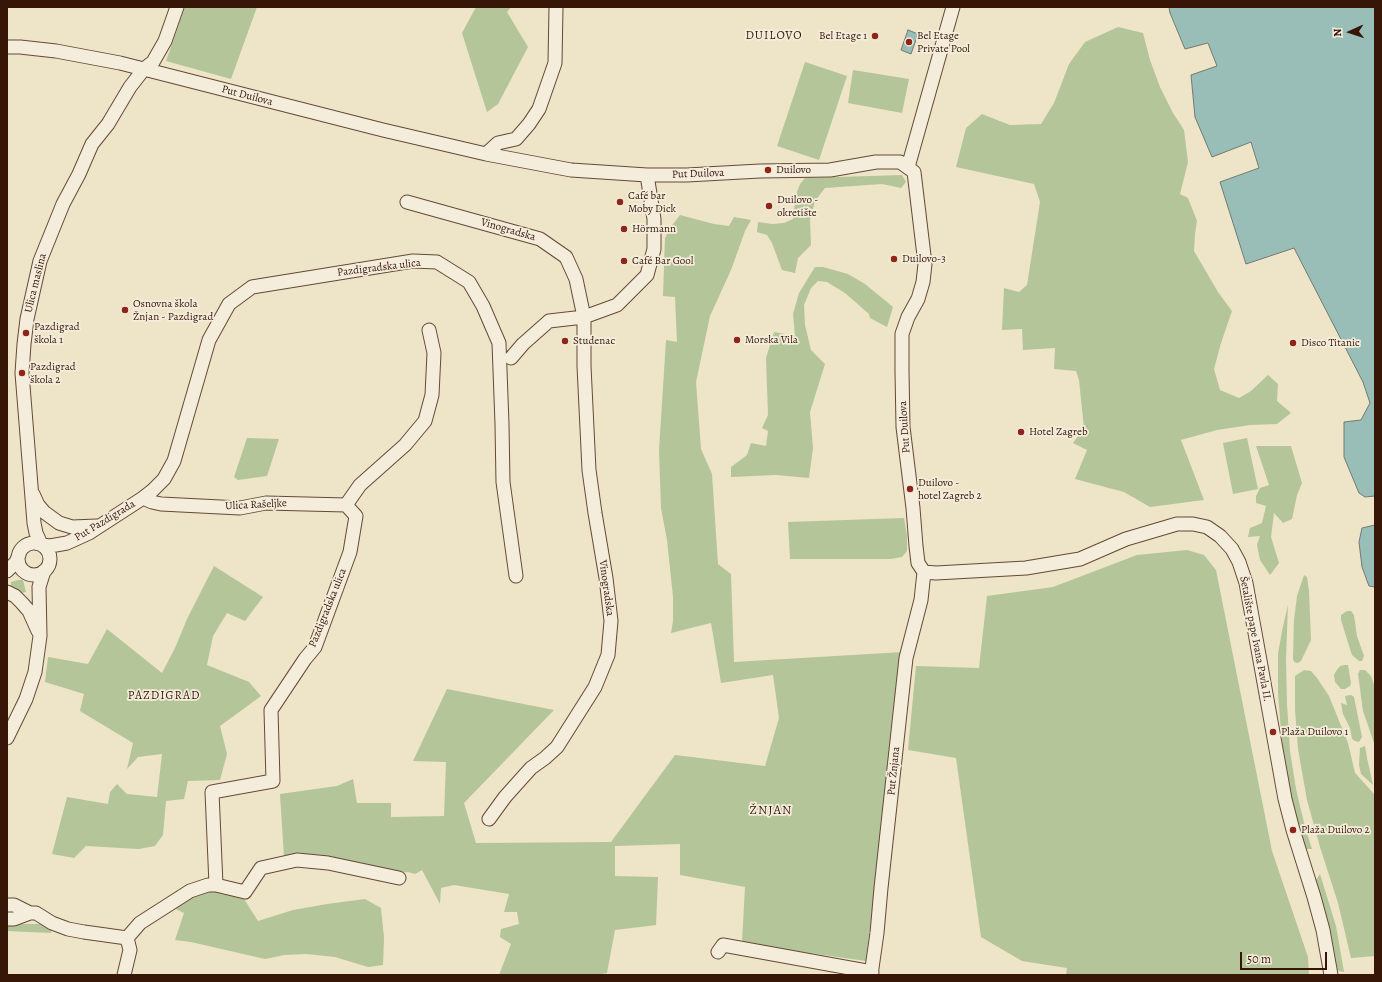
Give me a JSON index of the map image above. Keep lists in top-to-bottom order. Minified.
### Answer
{"streets":{"street":["Put Duilova","Vinogradska","Pazdigradska ulica","Ulica maslina","Ulica Rašeljke","Put Pazdigrada","Šetalište pape Ivana Pavla II.","Put Žnjana"]},"crossings":[["Put Duilova","Ulica maslina"],["Put Duilova","Šetalište pape Ivana Pavla II."],["Put Duilova","Put Žnjana"],["Pazdigradska ulica","Ulica Rašeljke"],["Pazdigradska ulica","Put Pazdigrada"],["Ulica maslina","Put Pazdigrada"],["Ulica Rašeljke","Put Pazdigrada"],["Šetalište pape Ivana Pavla II.","Put Žnjana"]],"districts":["DUILOVO","PAZDIGRAD","ŽNJAN"],"places":["Bel Etage 1","Bel Etage Private Pool","Duilovo","Café bar Moby Dick","Duilovo - okretište","Hörmann","Duilovo-3","Café Bar Gool","Osnovna škola Žnjan - Pazdigrad","Pazdigrad škola 1","Morska Vila","Studenac","Disco Titanic","Pazdigrad škola 2","Hotel Zagreb","Duilovo - hotel Zagreb 2","Plaža Duilovo 1","Plaža Duilovo 2"],"scale_bar":"50 m","north":"left"}
